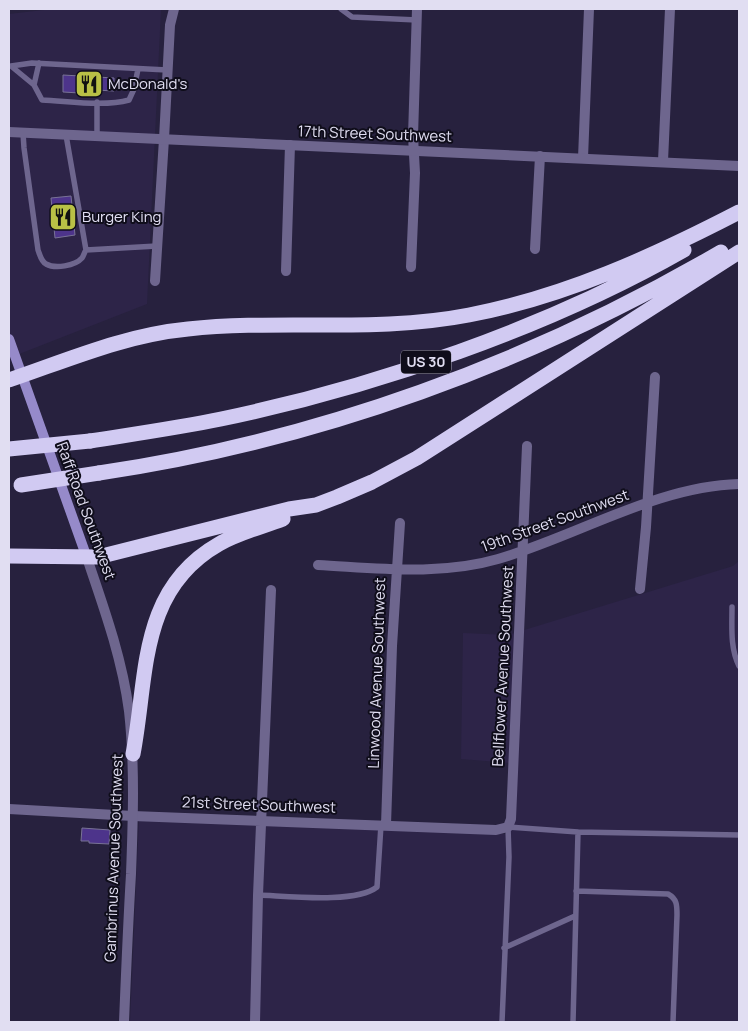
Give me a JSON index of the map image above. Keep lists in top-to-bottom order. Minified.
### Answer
{"streets":{"highway":["US 30"],"main road":["Raff Road Southwest"],"street":["17th Street Southwest","19th Street Southwest","Bellflower Avenue Southwest","Linwood Avenue Southwest","21st Street Southwest","Gambrinus Avenue Southwest"]},"crossings":[["Raff Road Southwest","Gambrinus Avenue Southwest"],["19th Street Southwest","Bellflower Avenue Southwest"],["19th Street Southwest","Linwood Avenue Southwest"],["Bellflower Avenue Southwest","21st Street Southwest"],["Linwood Avenue Southwest","21st Street Southwest"],["21st Street Southwest","Gambrinus Avenue Southwest"]],"places":{"restaurant":["McDonald's","Burger King"]}}
